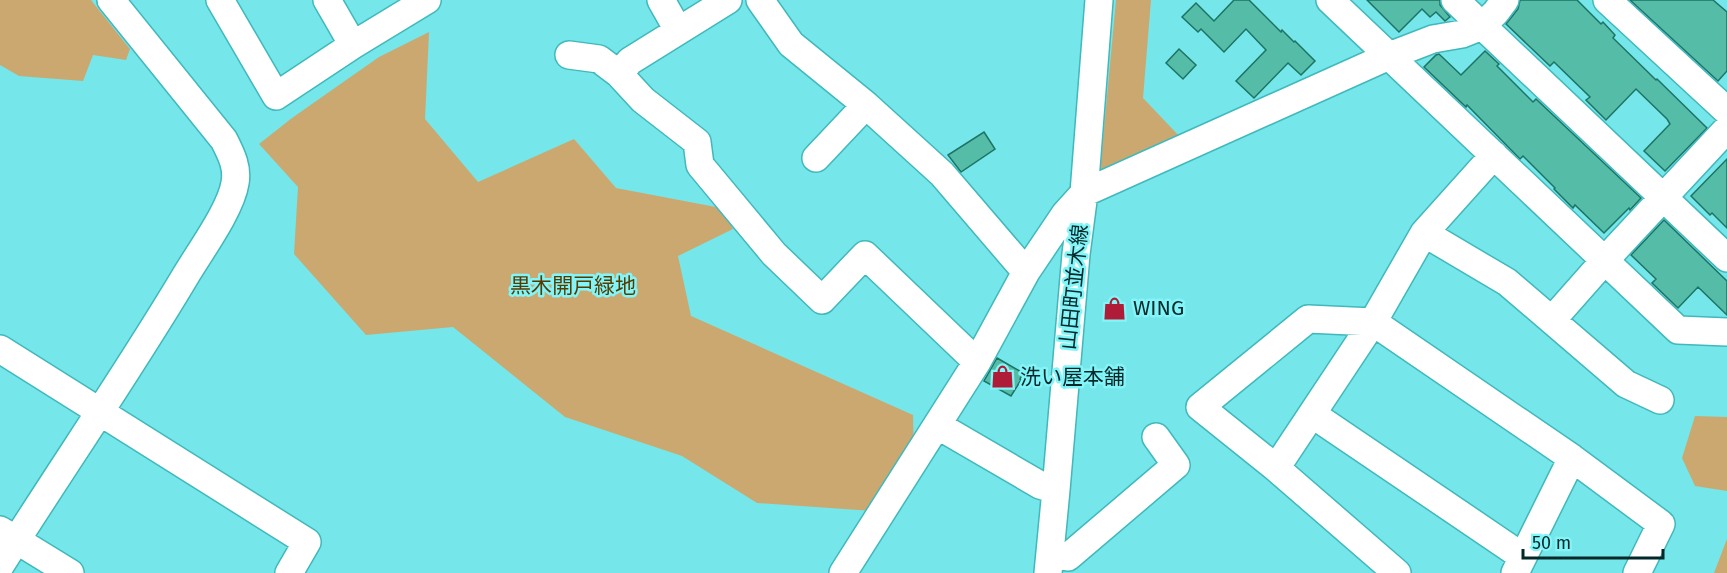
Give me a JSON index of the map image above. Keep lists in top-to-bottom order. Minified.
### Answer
{"streets":{"street":["山田町並木線"]},"parks":["黒木開戸緑地"],"places":{"shop":["WING","洗い屋本舗"]},"scale_bar":"50 m"}
